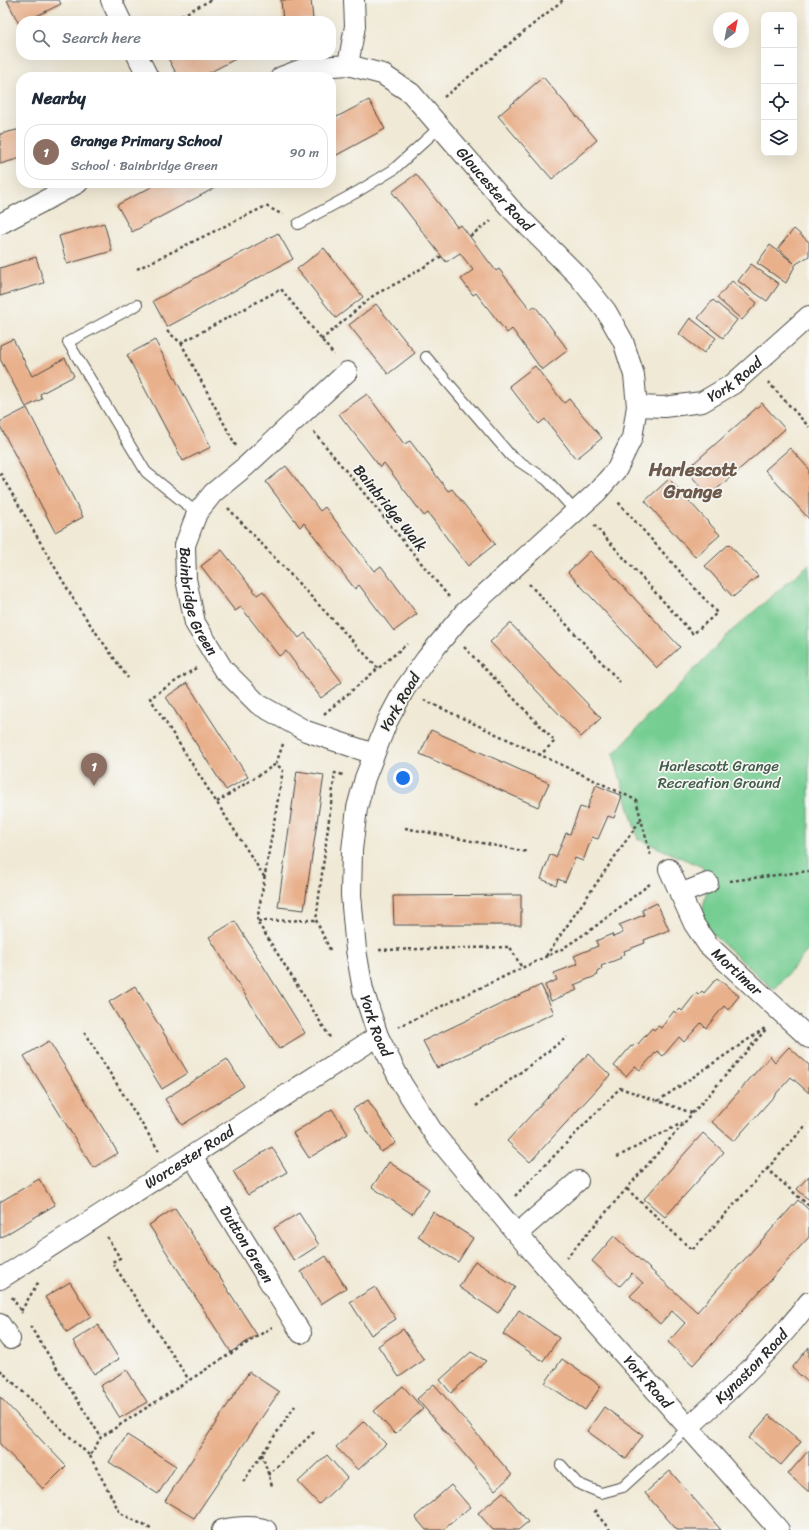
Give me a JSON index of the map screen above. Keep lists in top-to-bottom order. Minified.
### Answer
{"streets":{"street":["Gloucester Road","York Road","Bainbridge Green","Mortimar","Worcester Road","Dutton Green","Kynaston Road"],"path":["Bainbridge Walk"]},"crossings":[["Gloucester Road","York Road"],["York Road","Bainbridge Walk"],["York Road","Bainbridge Green"],["York Road","Worcester Road"],["York Road","Kynaston Road"],["Bainbridge Walk","Bainbridge Green"],["Worcester Road","Dutton Green"]],"districts":["Harlescott Grange"],"parks":["Harlescott Grange Recreation Ground"],"north":"top right","page":{"map_buttons":["+","−"],"search":"Search here","heading":"Nearby","list":[{"mark":"1","name":"Grange Primary School","note":"School · Bainbridge Green","value":"90 m"}],"pins":"1"}}
